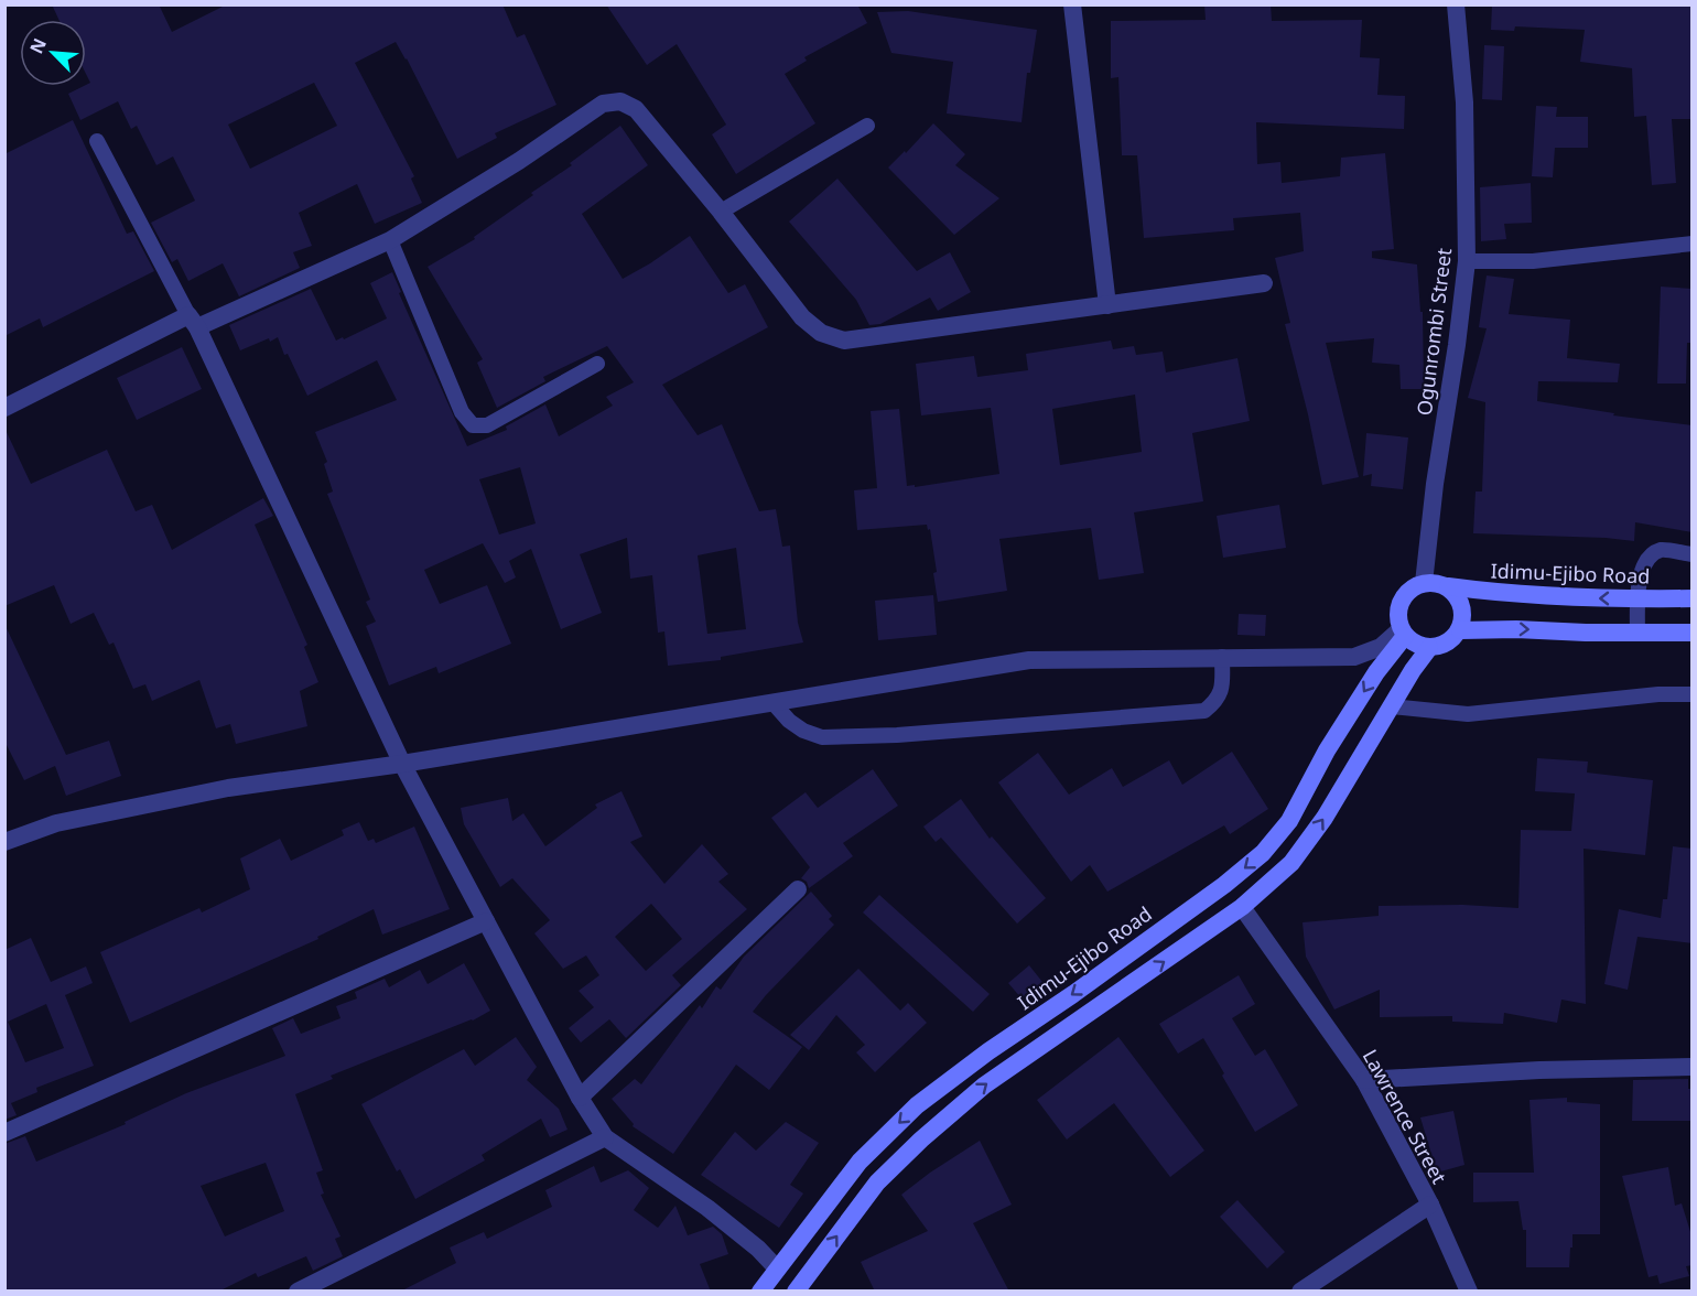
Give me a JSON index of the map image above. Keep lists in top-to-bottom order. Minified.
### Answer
{"streets":{"main road":["Idimu-Ejibo Road"],"street":["Ogunrombi Street","Lawrence Street"]},"crossings":[["Ogunrombi Street","Idimu-Ejibo Road"]],"north":"top left"}
